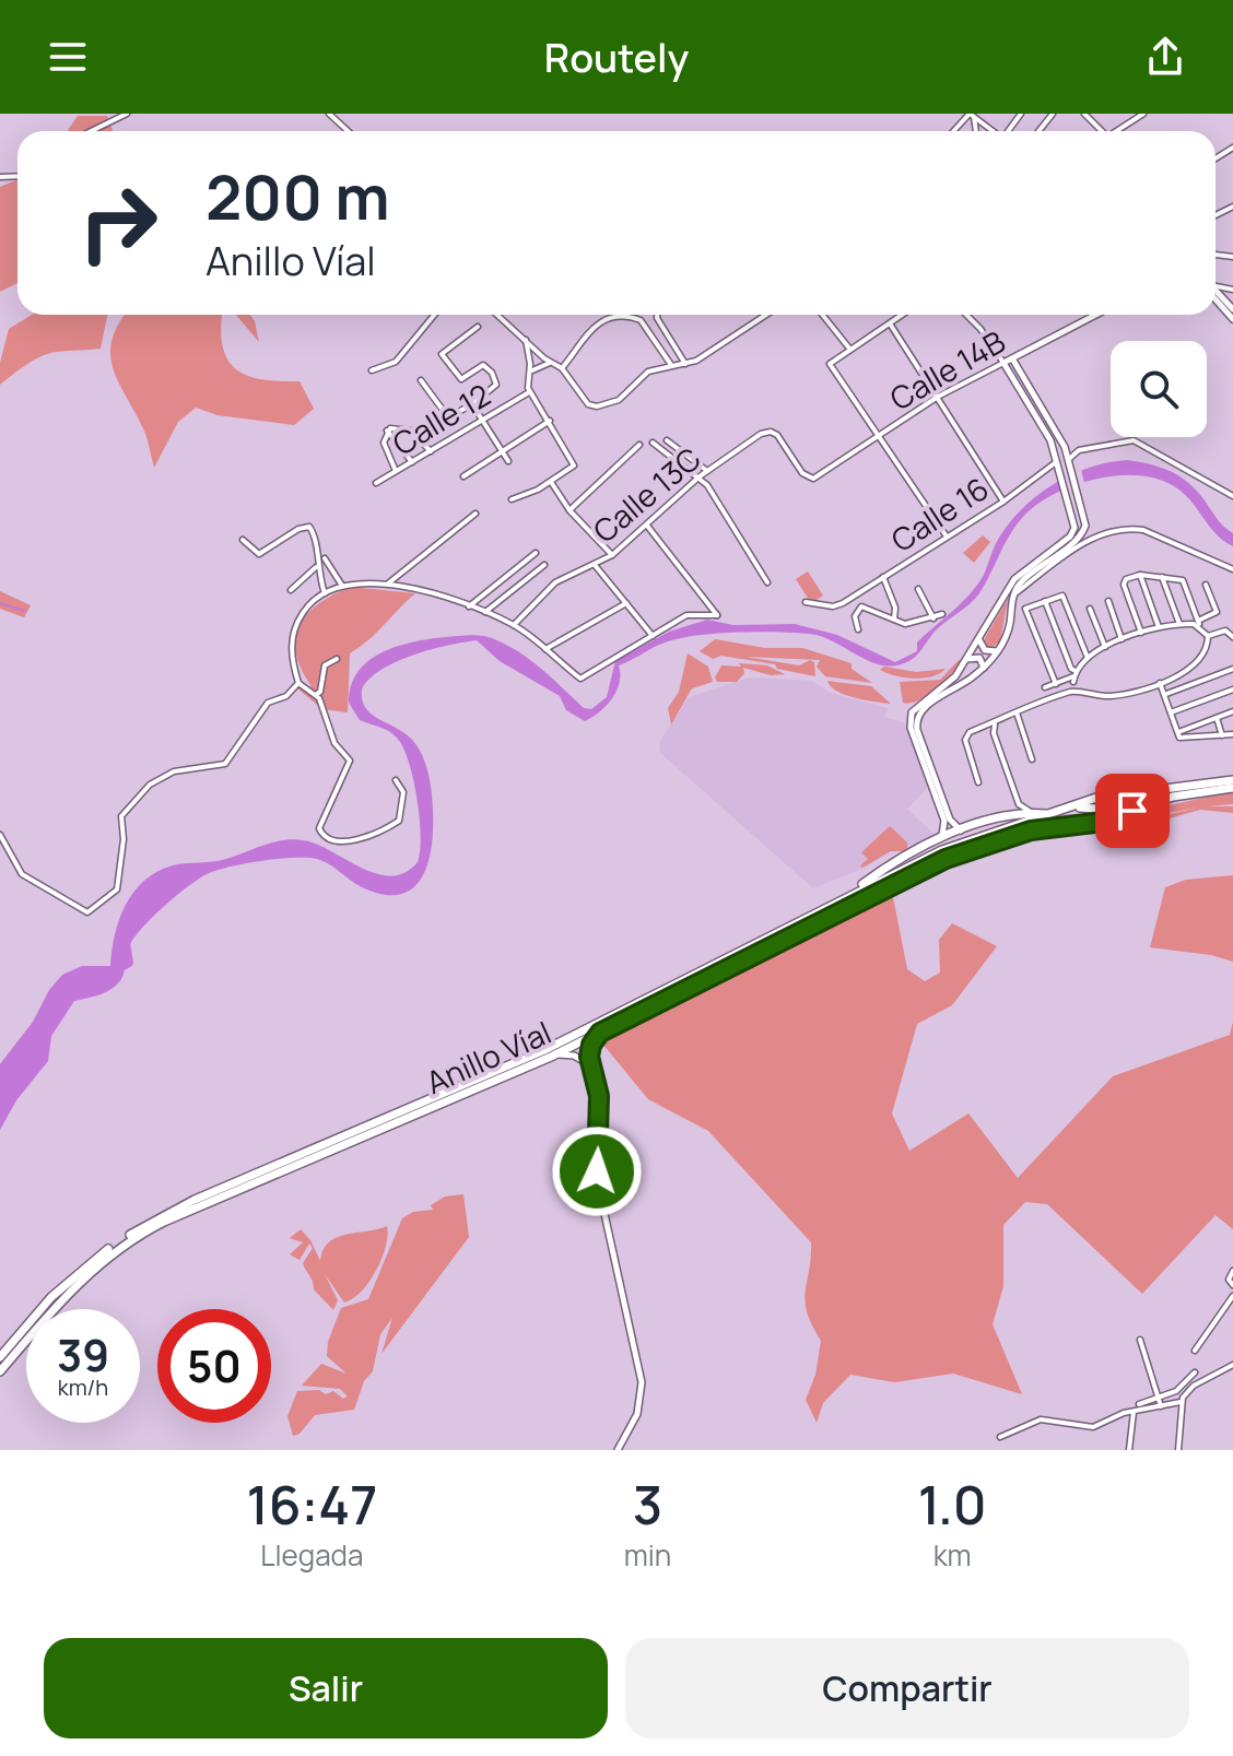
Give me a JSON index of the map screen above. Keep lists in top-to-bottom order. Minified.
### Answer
{"streets":{"highway":["Anillo Víal"],"street":["Calle 14B","Calle 12","Calle 13C","Calle 16"]},"crossings":[["Calle 14B","Calle 13C"]],"page":{"header":"Routely","turn":["200 m","Anillo Víal"],"speed":"39 km/h","limit":"50","eta":["16:47","Llegada","3","min","1.0","km"],"buttons":["Salir","Compartir"]}}
